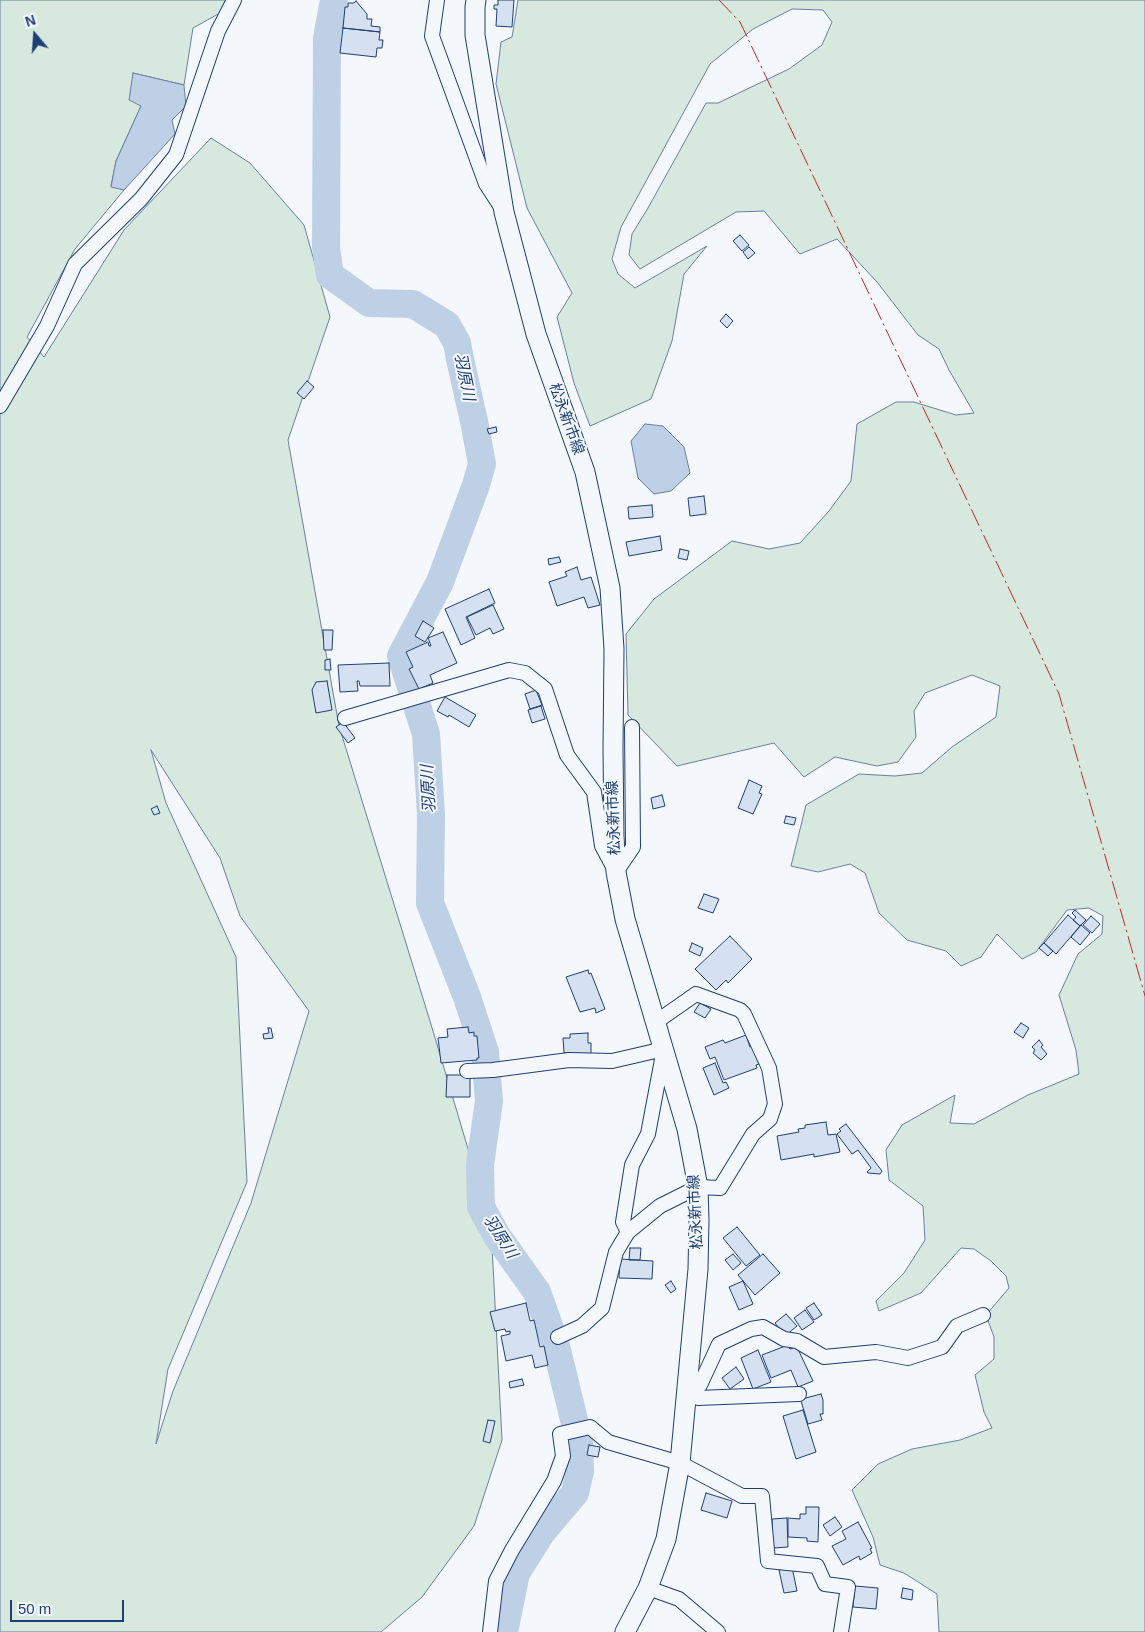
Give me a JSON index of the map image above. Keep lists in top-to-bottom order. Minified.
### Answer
{"streets":{"main road":["松永新市線"]},"water":["羽原川"],"scale_bar":"50 m","north":"top"}
